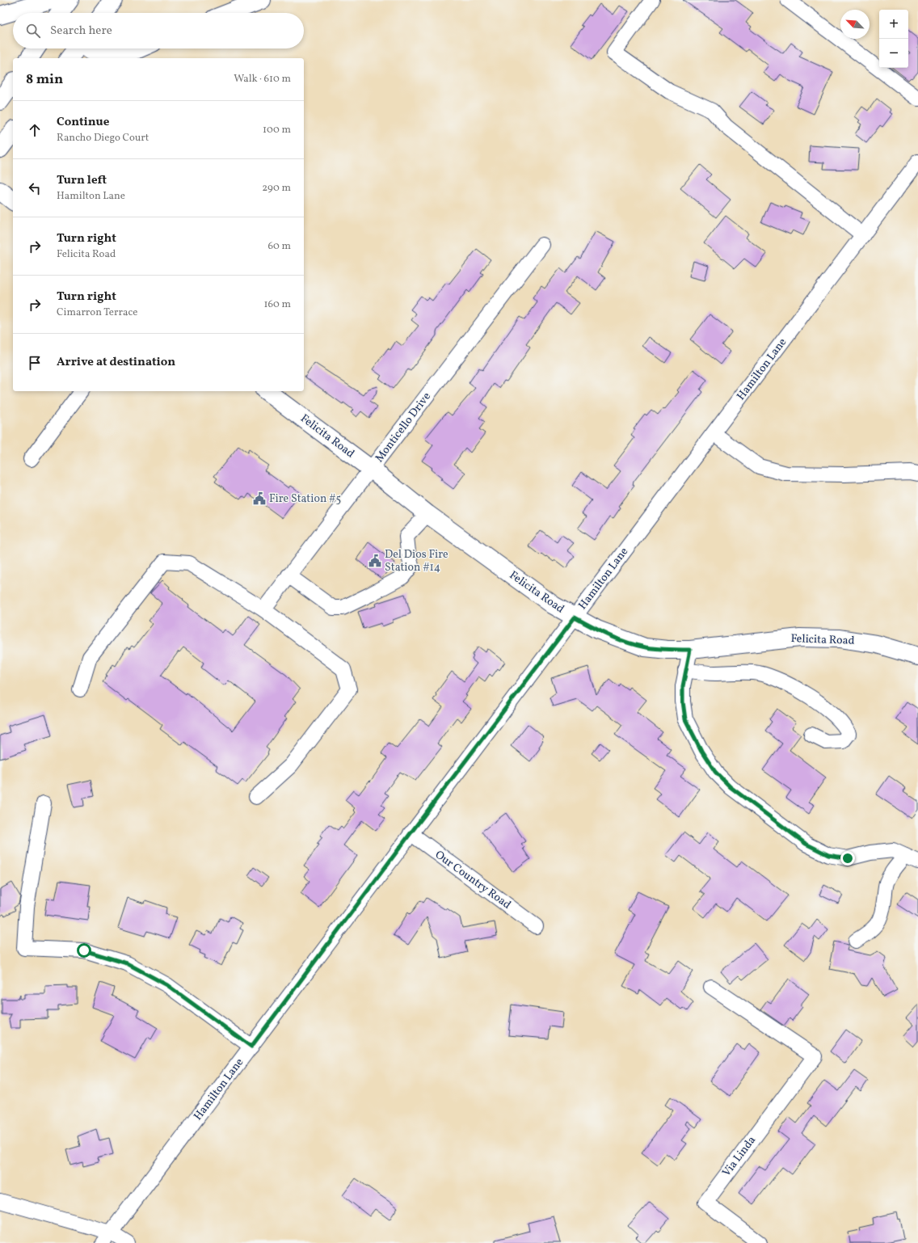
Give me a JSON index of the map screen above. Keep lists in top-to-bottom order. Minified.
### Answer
{"streets":{"main road":["Felicita Road"],"street":["Hamilton Lane","Monticello Drive","Our Country Road","Via Linda"]},"crossings":[["Hamilton Lane","Felicita Road"],["Hamilton Lane","Our Country Road"],["Monticello Drive","Felicita Road"]],"places":{"public building":["Fire Station #5","Del Dios Fire Station #14"]},"north":"top left","page":{"map_buttons":["+","−"],"search":"Search here","heading":["8 min","Walk · 610 m"],"list":[["Continue","Rancho Diego Court","100 m"],["Turn left","Hamilton Lane","290 m"],["Turn right","Felicita Road","60 m"],["Turn right","Cimarron Terrace","160 m"],"Arrive at destination"]}}
